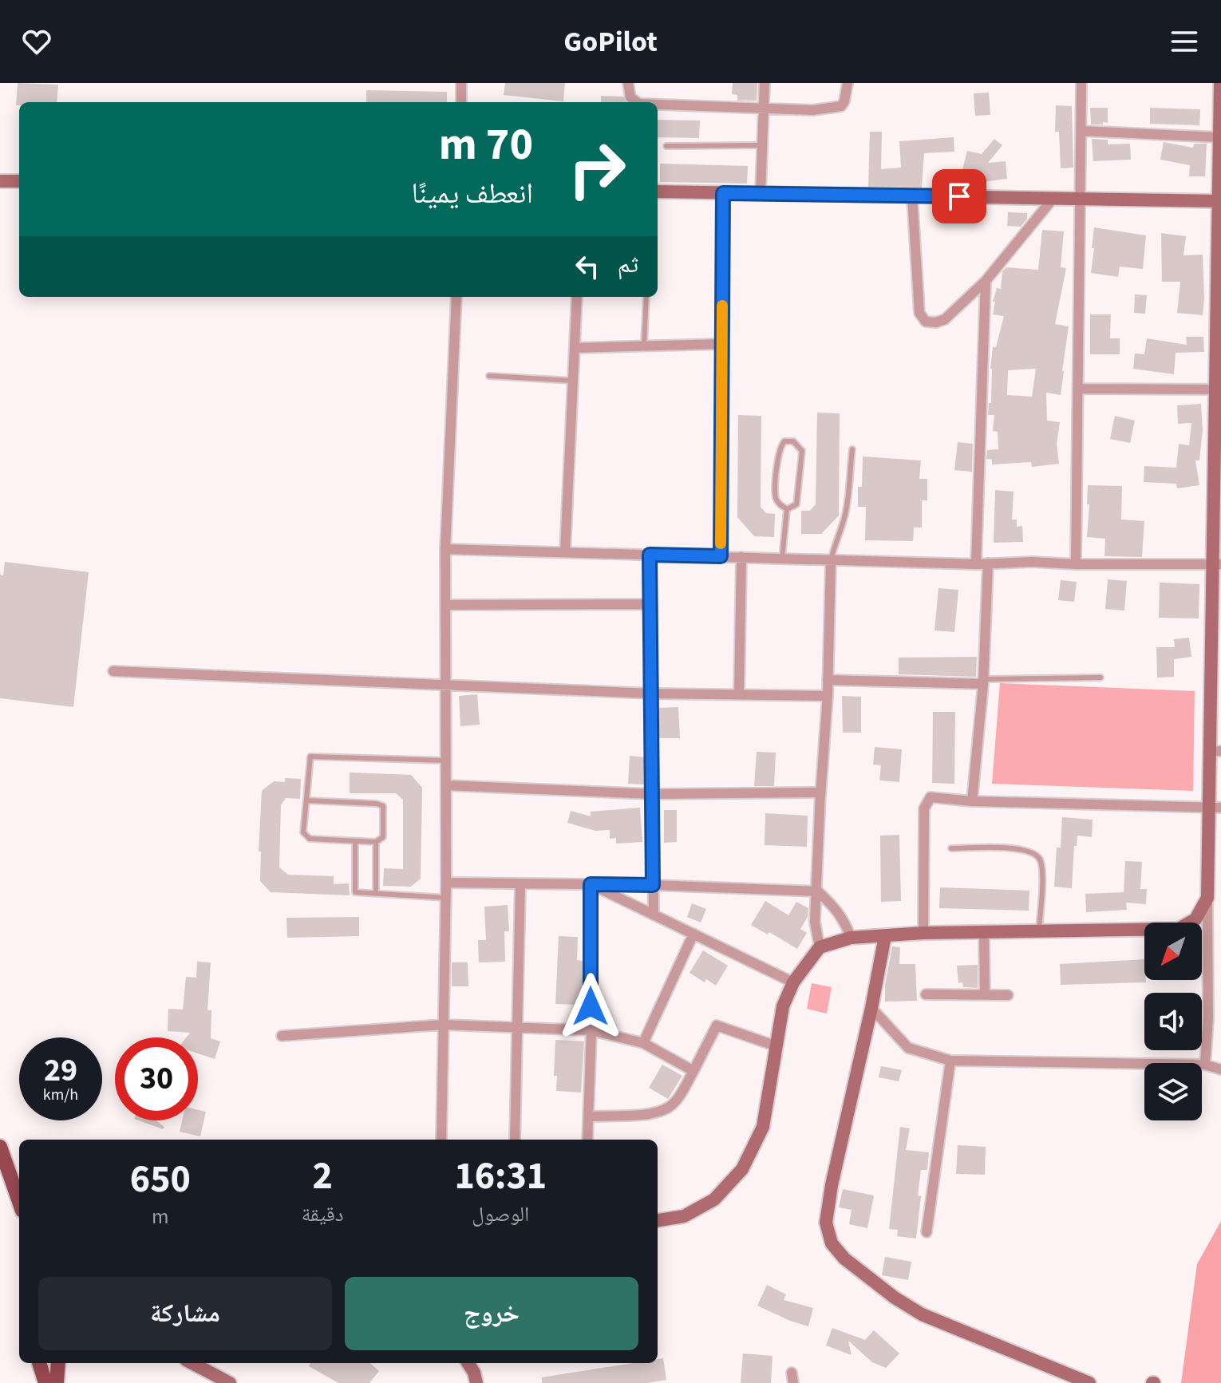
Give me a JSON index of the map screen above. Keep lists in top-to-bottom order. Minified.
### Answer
{"north":"bottom left","page":{"header":"GoPilot","turn":["70 m","انعطف يمينًا"],"then":"ثم","speed":"29 km/h","limit":"30","eta":["16:31","الوصول","2","دقيقة","650","m"],"buttons":["خروج","مشاركة"]}}
